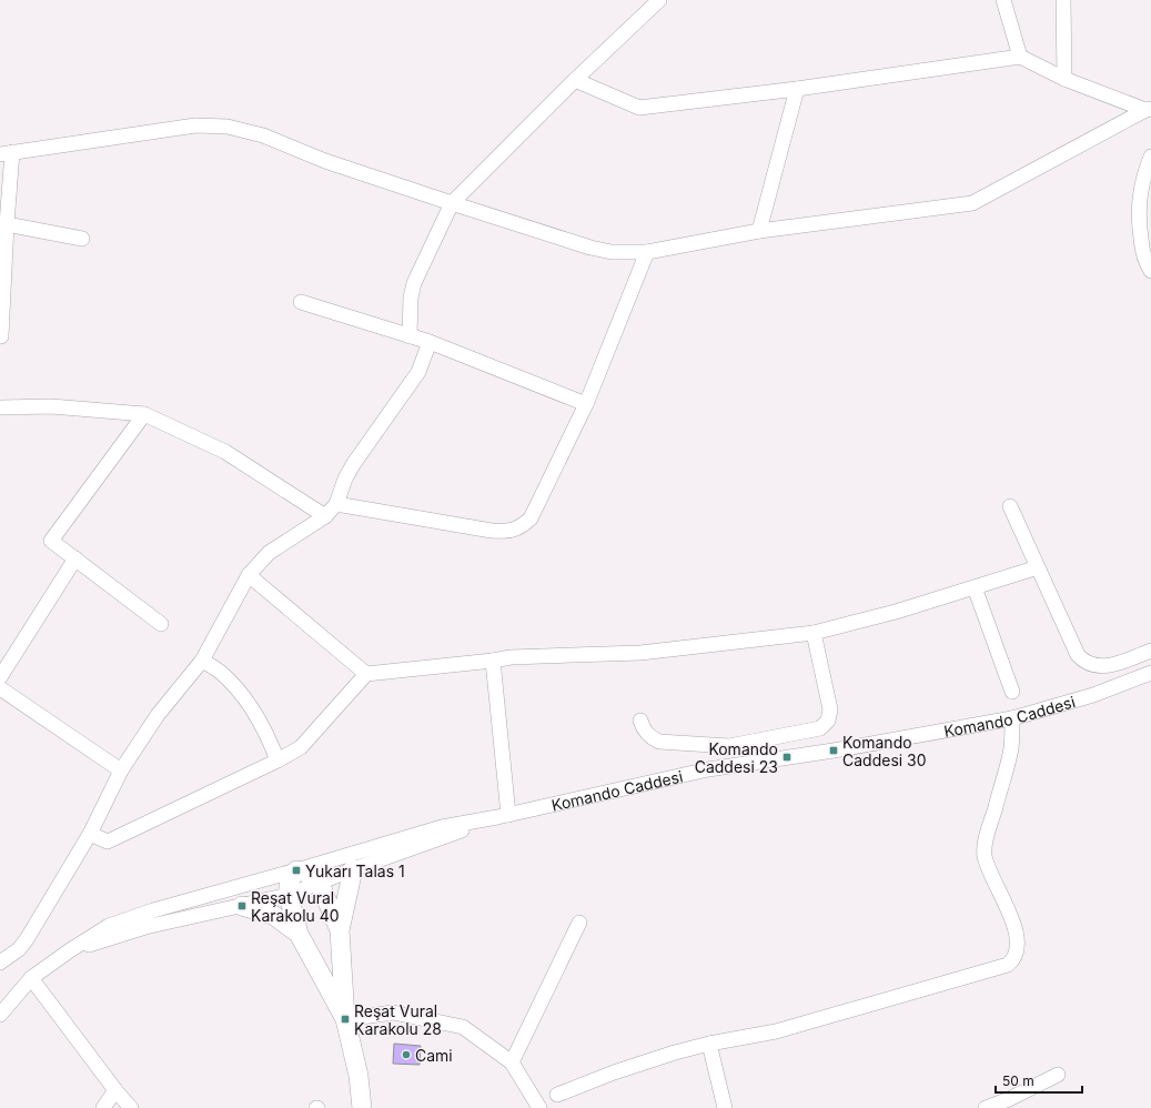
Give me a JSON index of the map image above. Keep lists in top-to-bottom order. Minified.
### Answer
{"streets":{"street":["Komando Caddesi"]},"places":{"transit":["Komando Caddesi 30","Komando Caddesi 23","Yukarı Talas 1","Reşat Vural Karakolu 40","Reşat Vural Karakolu 28"],"other":["Cami"]},"scale_bar":"50 m"}
